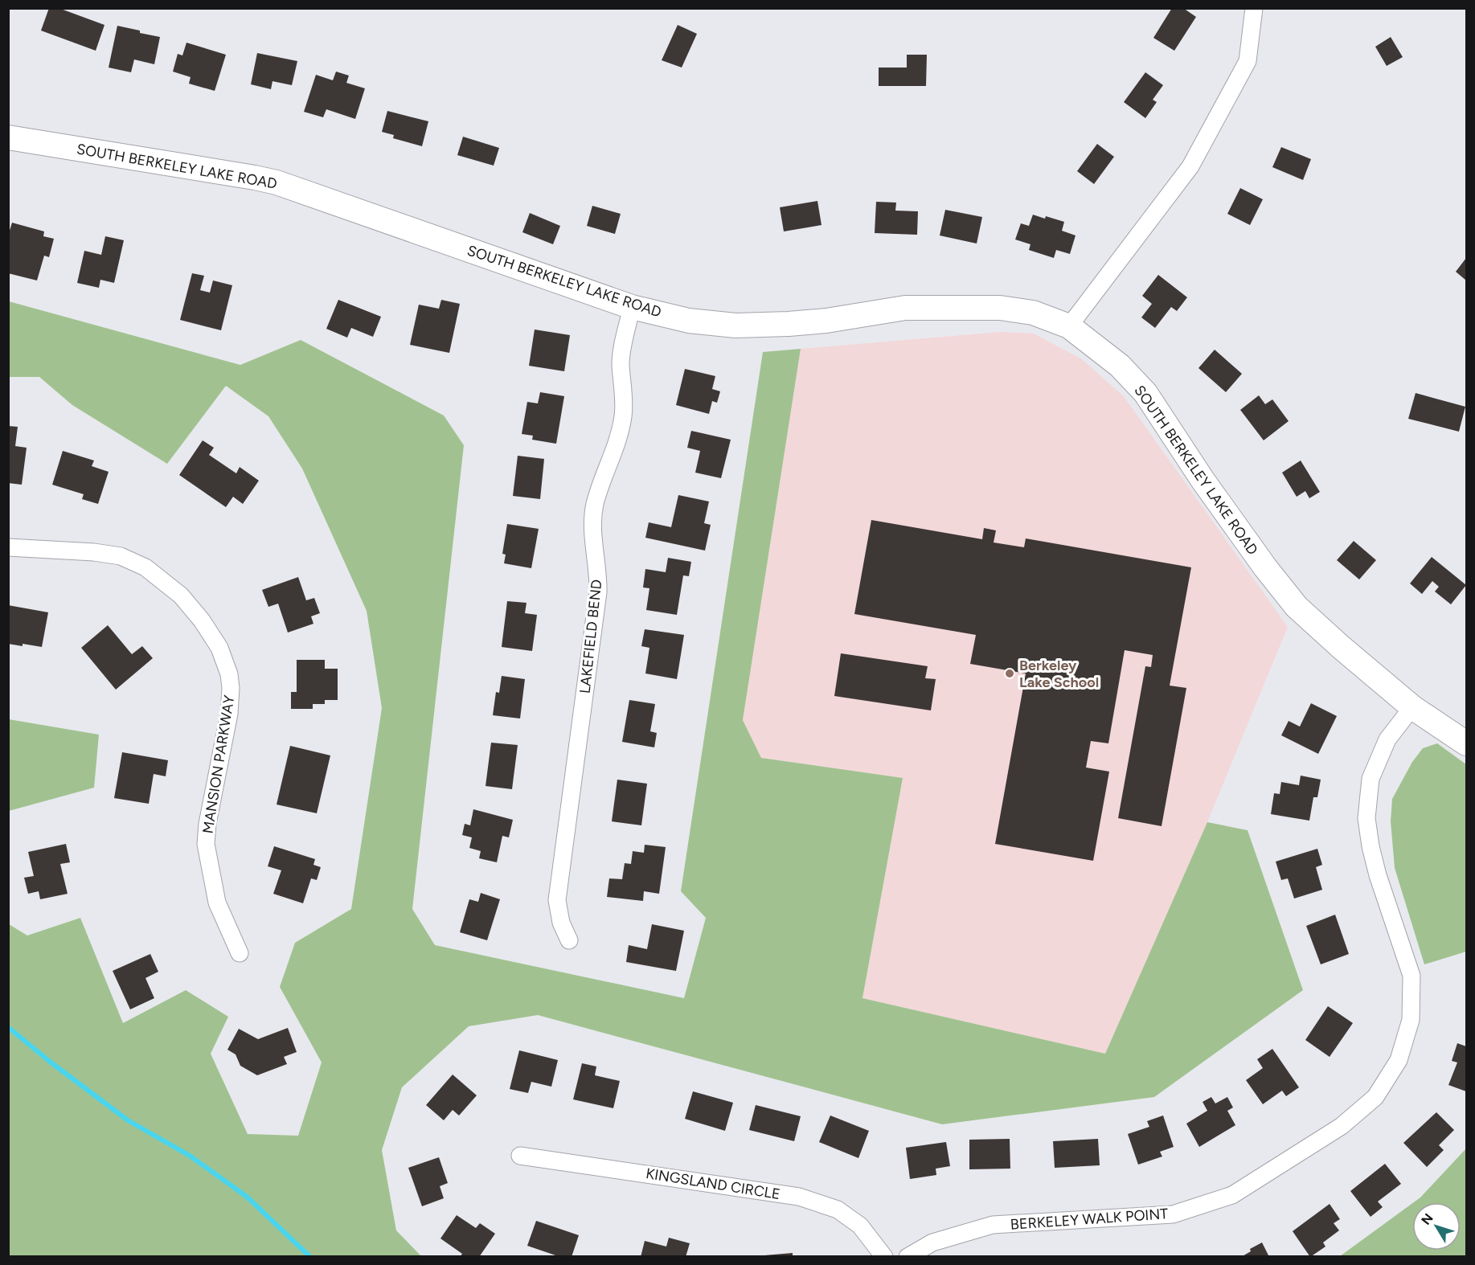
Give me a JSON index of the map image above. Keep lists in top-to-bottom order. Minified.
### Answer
{"streets":{"street":["SOUTH BERKELEY LAKE ROAD","LAKEFIELD BEND","MANSION PARKWAY","KINGSLAND CIRCLE","BERKELEY WALK POINT"]},"crossings":[["SOUTH BERKELEY LAKE ROAD","LAKEFIELD BEND"],["SOUTH BERKELEY LAKE ROAD","BERKELEY WALK POINT"]],"places":["Berkeley Lake School"],"north":"top left"}
